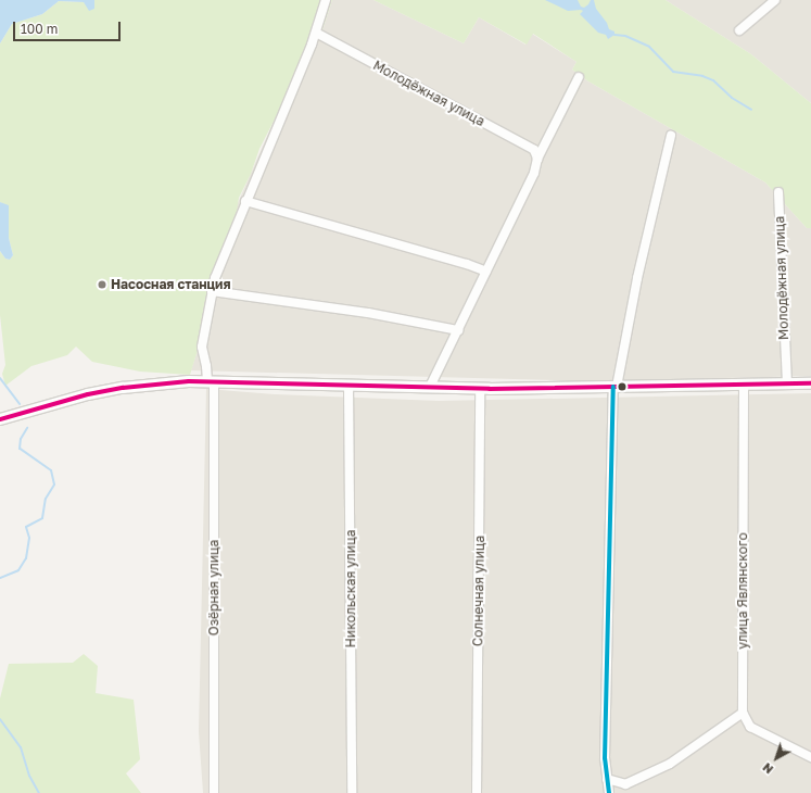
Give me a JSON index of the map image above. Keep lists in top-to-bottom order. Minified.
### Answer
{"streets":{"street":["Молодёжная улица","Озёрная улица","Никольская улица","Солнечная улица","улица Являнского"]},"places":["Насосная станция"],"scale_bar":"100 m","north":"bottom left"}
